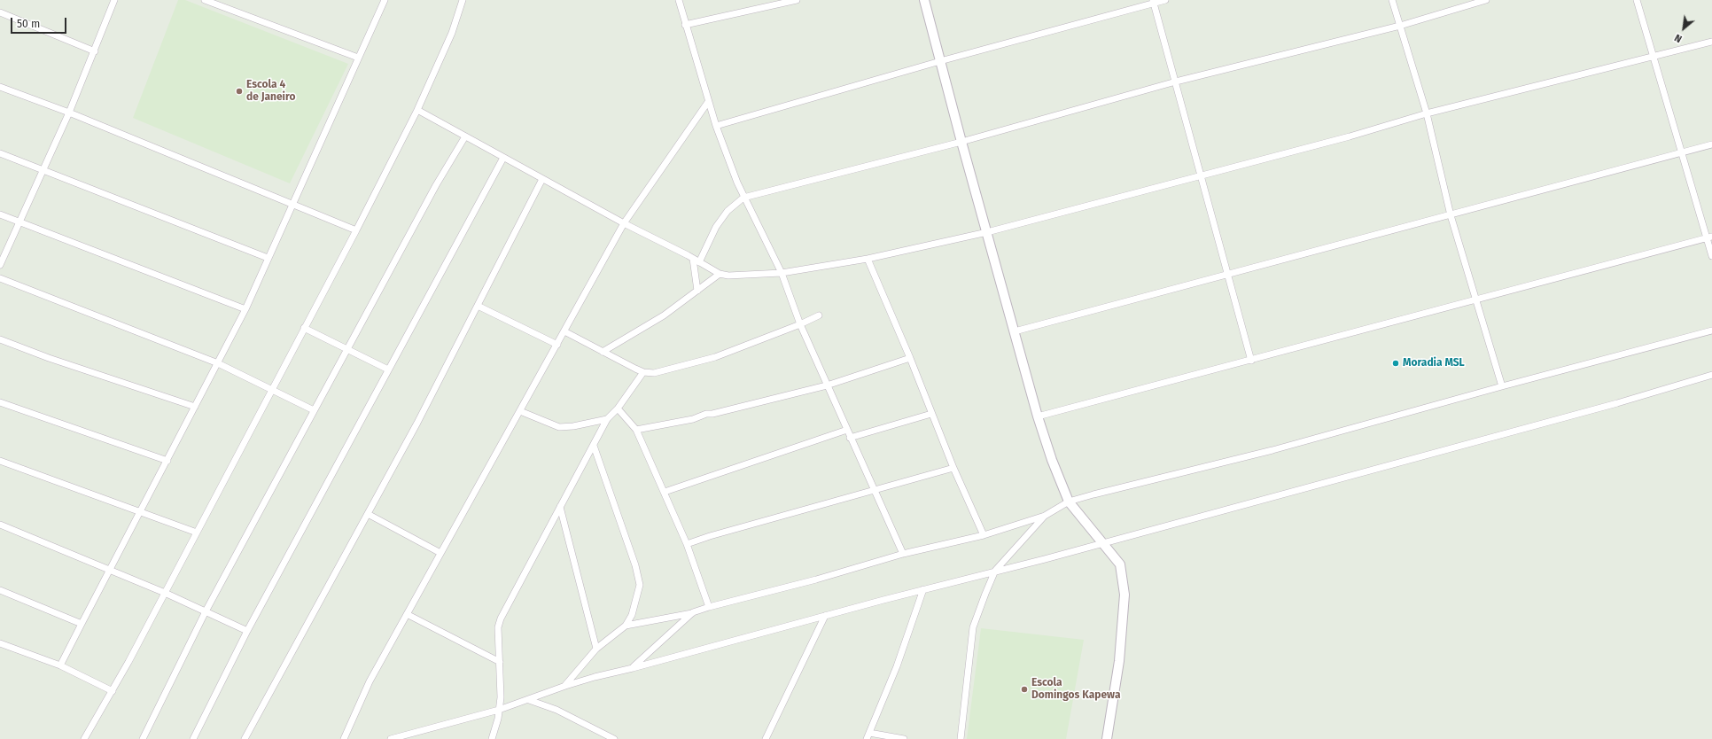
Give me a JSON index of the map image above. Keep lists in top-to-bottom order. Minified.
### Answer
{"places":["Escola 4 de Janeiro","Moradia MSL","Escola Domingos Kapewa"],"scale_bar":"50 m","north":"bottom left"}
